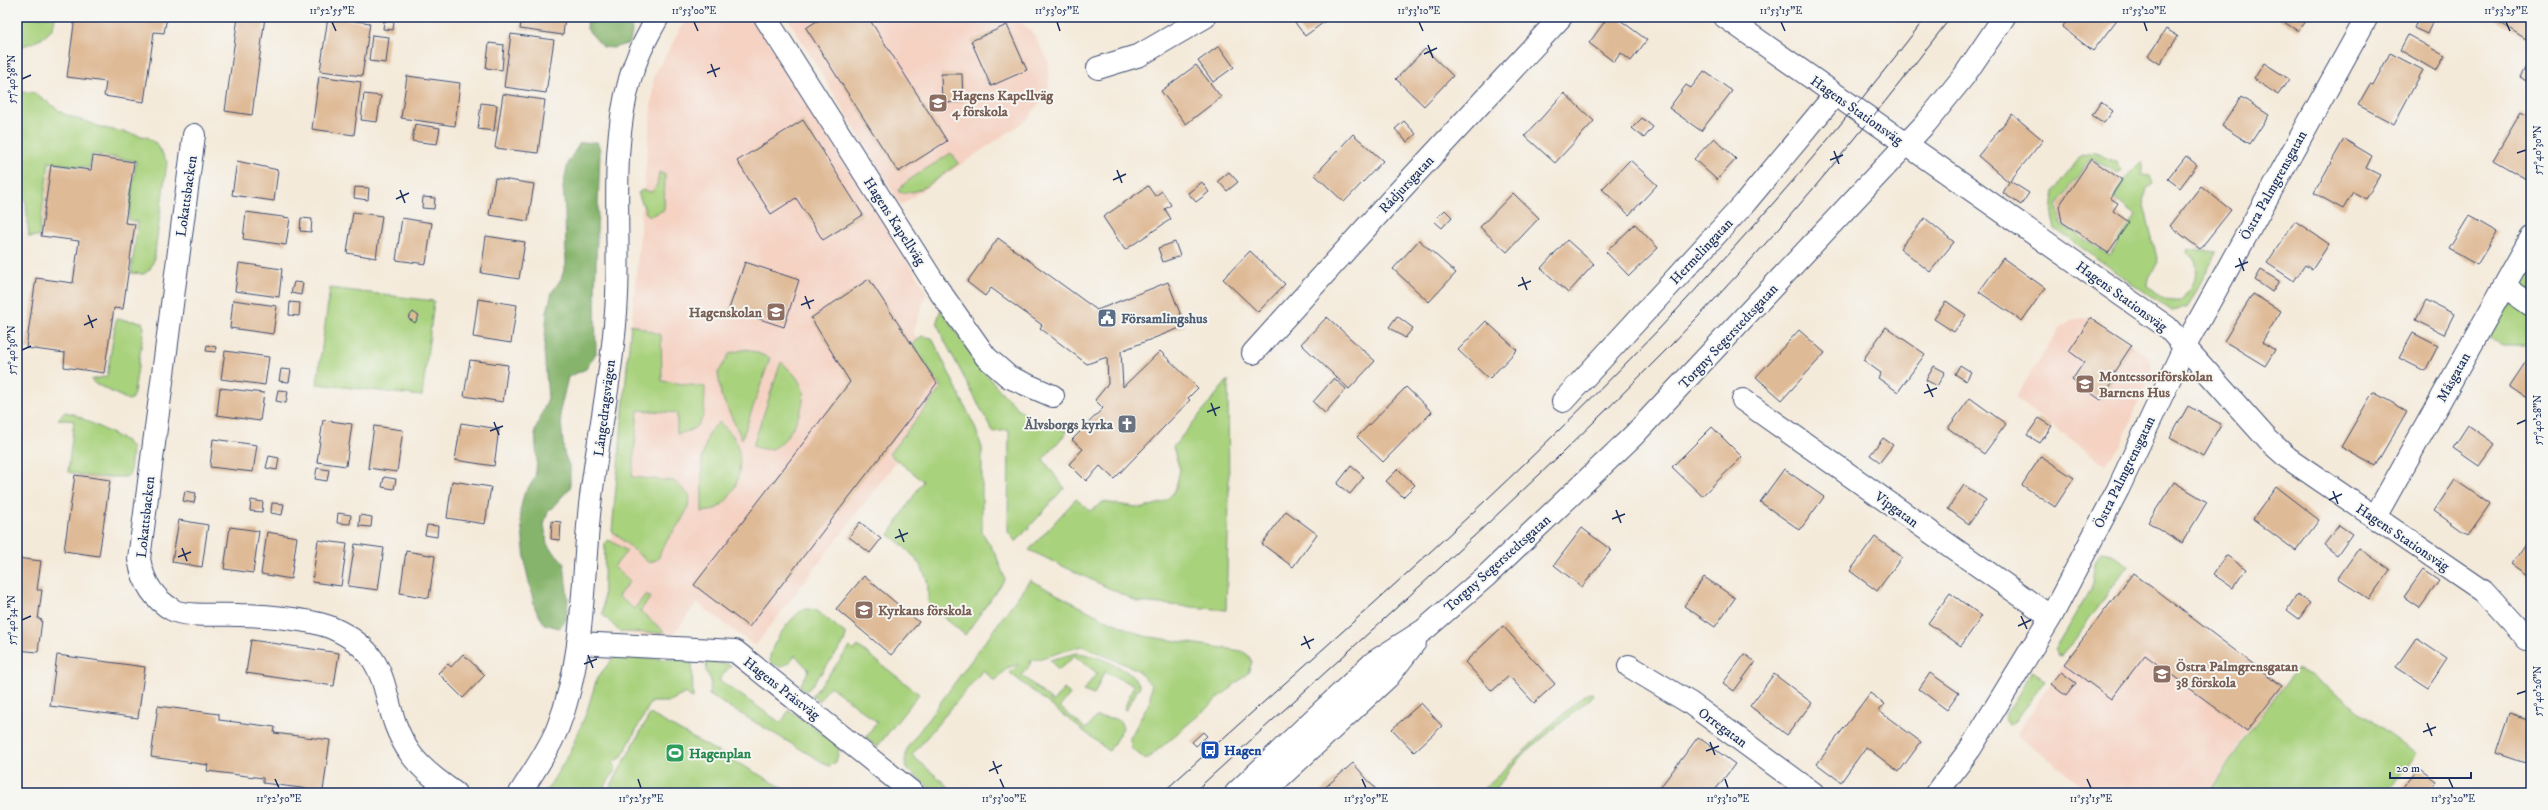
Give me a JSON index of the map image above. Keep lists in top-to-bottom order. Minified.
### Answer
{"streets":{"street":["Hagens Stationsväg","Rådjursgatan","Östra Palmgrensgatan","Lokattsbacken","Hagens Kapellväg","Hermelingatan","Torgny Segerstedtsgatan","Måsgatan","Långedragsvägen","Vipgatan","Hagens Prästväg","Orregatan"]},"crossings":[["Hagens Stationsväg","Östra Palmgrensgatan"],["Hagens Stationsväg","Hermelingatan"],["Hagens Stationsväg","Torgny Segerstedtsgatan"],["Hagens Stationsväg","Måsgatan"],["Östra Palmgrensgatan","Vipgatan"],["Långedragsvägen","Hagens Prästväg"]],"places":{"school or university":["Hagens Kapellväg 4 förskola","Hagenskolan","Montessoriförskolan Barnens Hus","Kyrkans förskola","Östra Palmgrensgatan 38 förskola"],"public building":["Församlingshus"],"church":["Älvsborgs kyrka"],"bus stop":["Hagen"],"sports":["Hagenplan"]},"scale_bar":"20 m","coordinates":["11°52'55\"E","11°53'00\"E","11°53'05\"E","11°53'10\"E","11°53'15\"E","11°53'20\"E","11°53'25\"E","57°40'38\"N","57°40'30\"N","57°40'36\"N","57°40'28\"N","57°40'34\"N","57°40'26\"N","11°52'50\"E"]}
